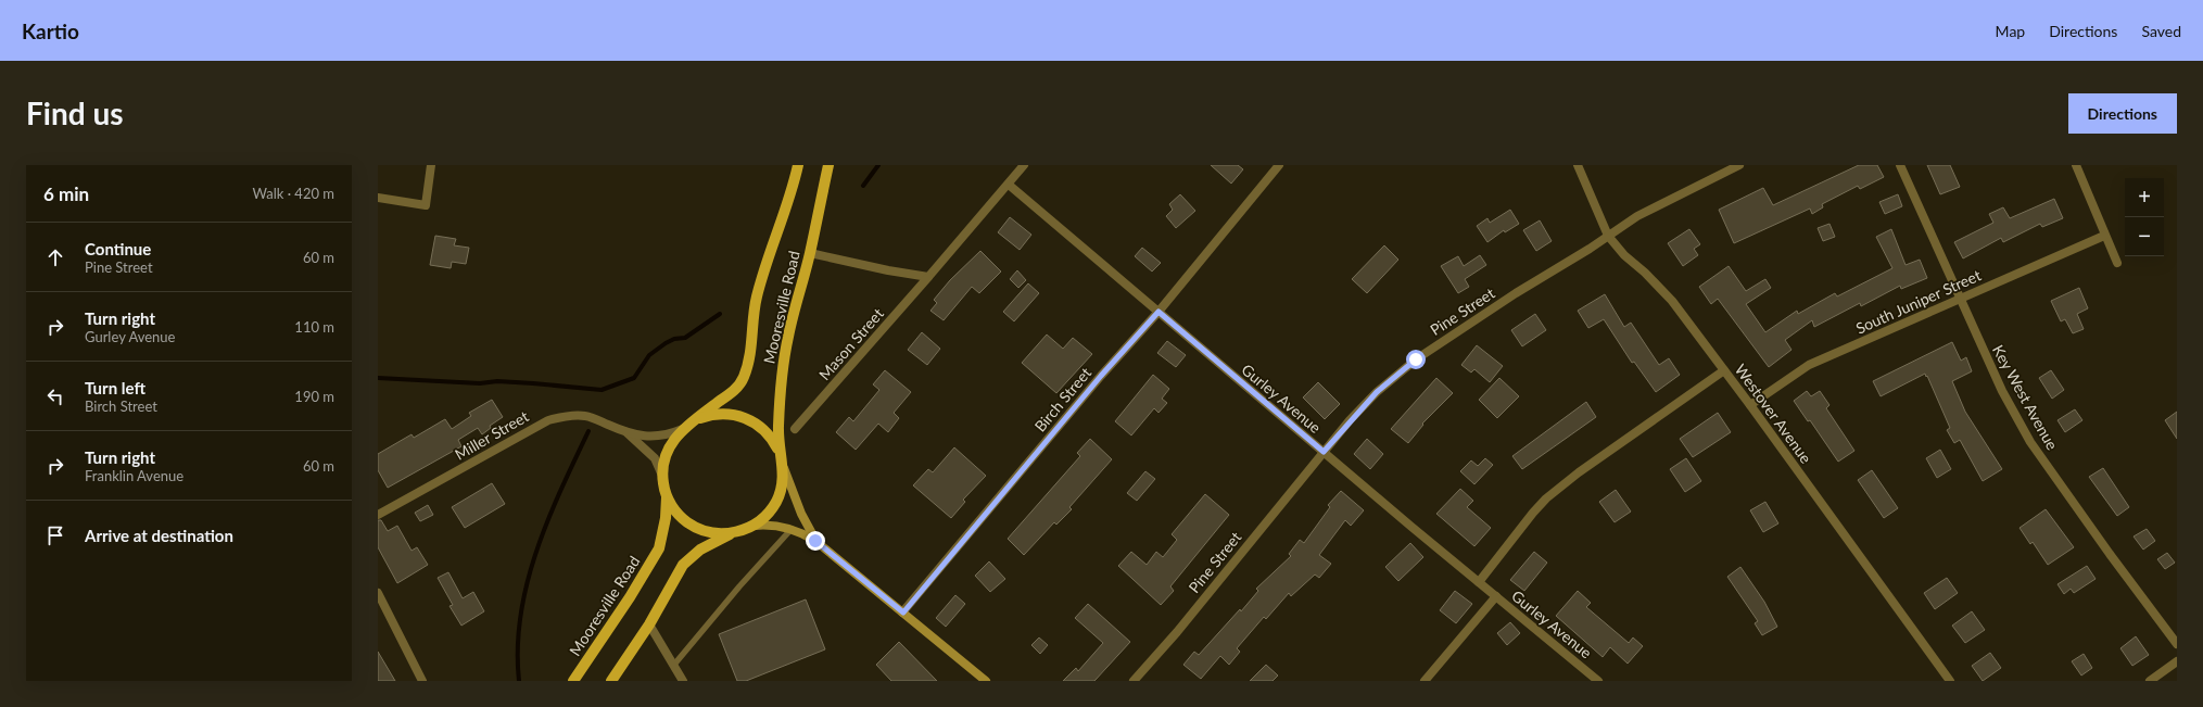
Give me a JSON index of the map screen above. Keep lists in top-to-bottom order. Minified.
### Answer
{"streets":{"main road":["Mooresville Road"],"street":["South Juniper Street","Pine Street","Mason Street","Key West Avenue","Gurley Avenue","Birch Street","Westover Avenue","Miller Street"]},"crossings":[["South Juniper Street","Key West Avenue"],["South Juniper Street","Westover Avenue"],["Mooresville Road","Miller Street"],["Pine Street","Gurley Avenue"],["Pine Street","Westover Avenue"],["Mason Street","Gurley Avenue"],["Gurley Avenue","Birch Street"]],"page":{"header":"Kartio","nav":["Map","Directions","Saved"],"buttons":"Directions","title":"Find us","heading":["6 min","Walk · 420 m"],"map_buttons":["+","−"],"list":[["Continue","Pine Street","60 m"],["Turn right","Gurley Avenue","110 m"],["Turn left","Birch Street","190 m"],["Turn right","Franklin Avenue","60 m"],"Arrive at destination"]}}
